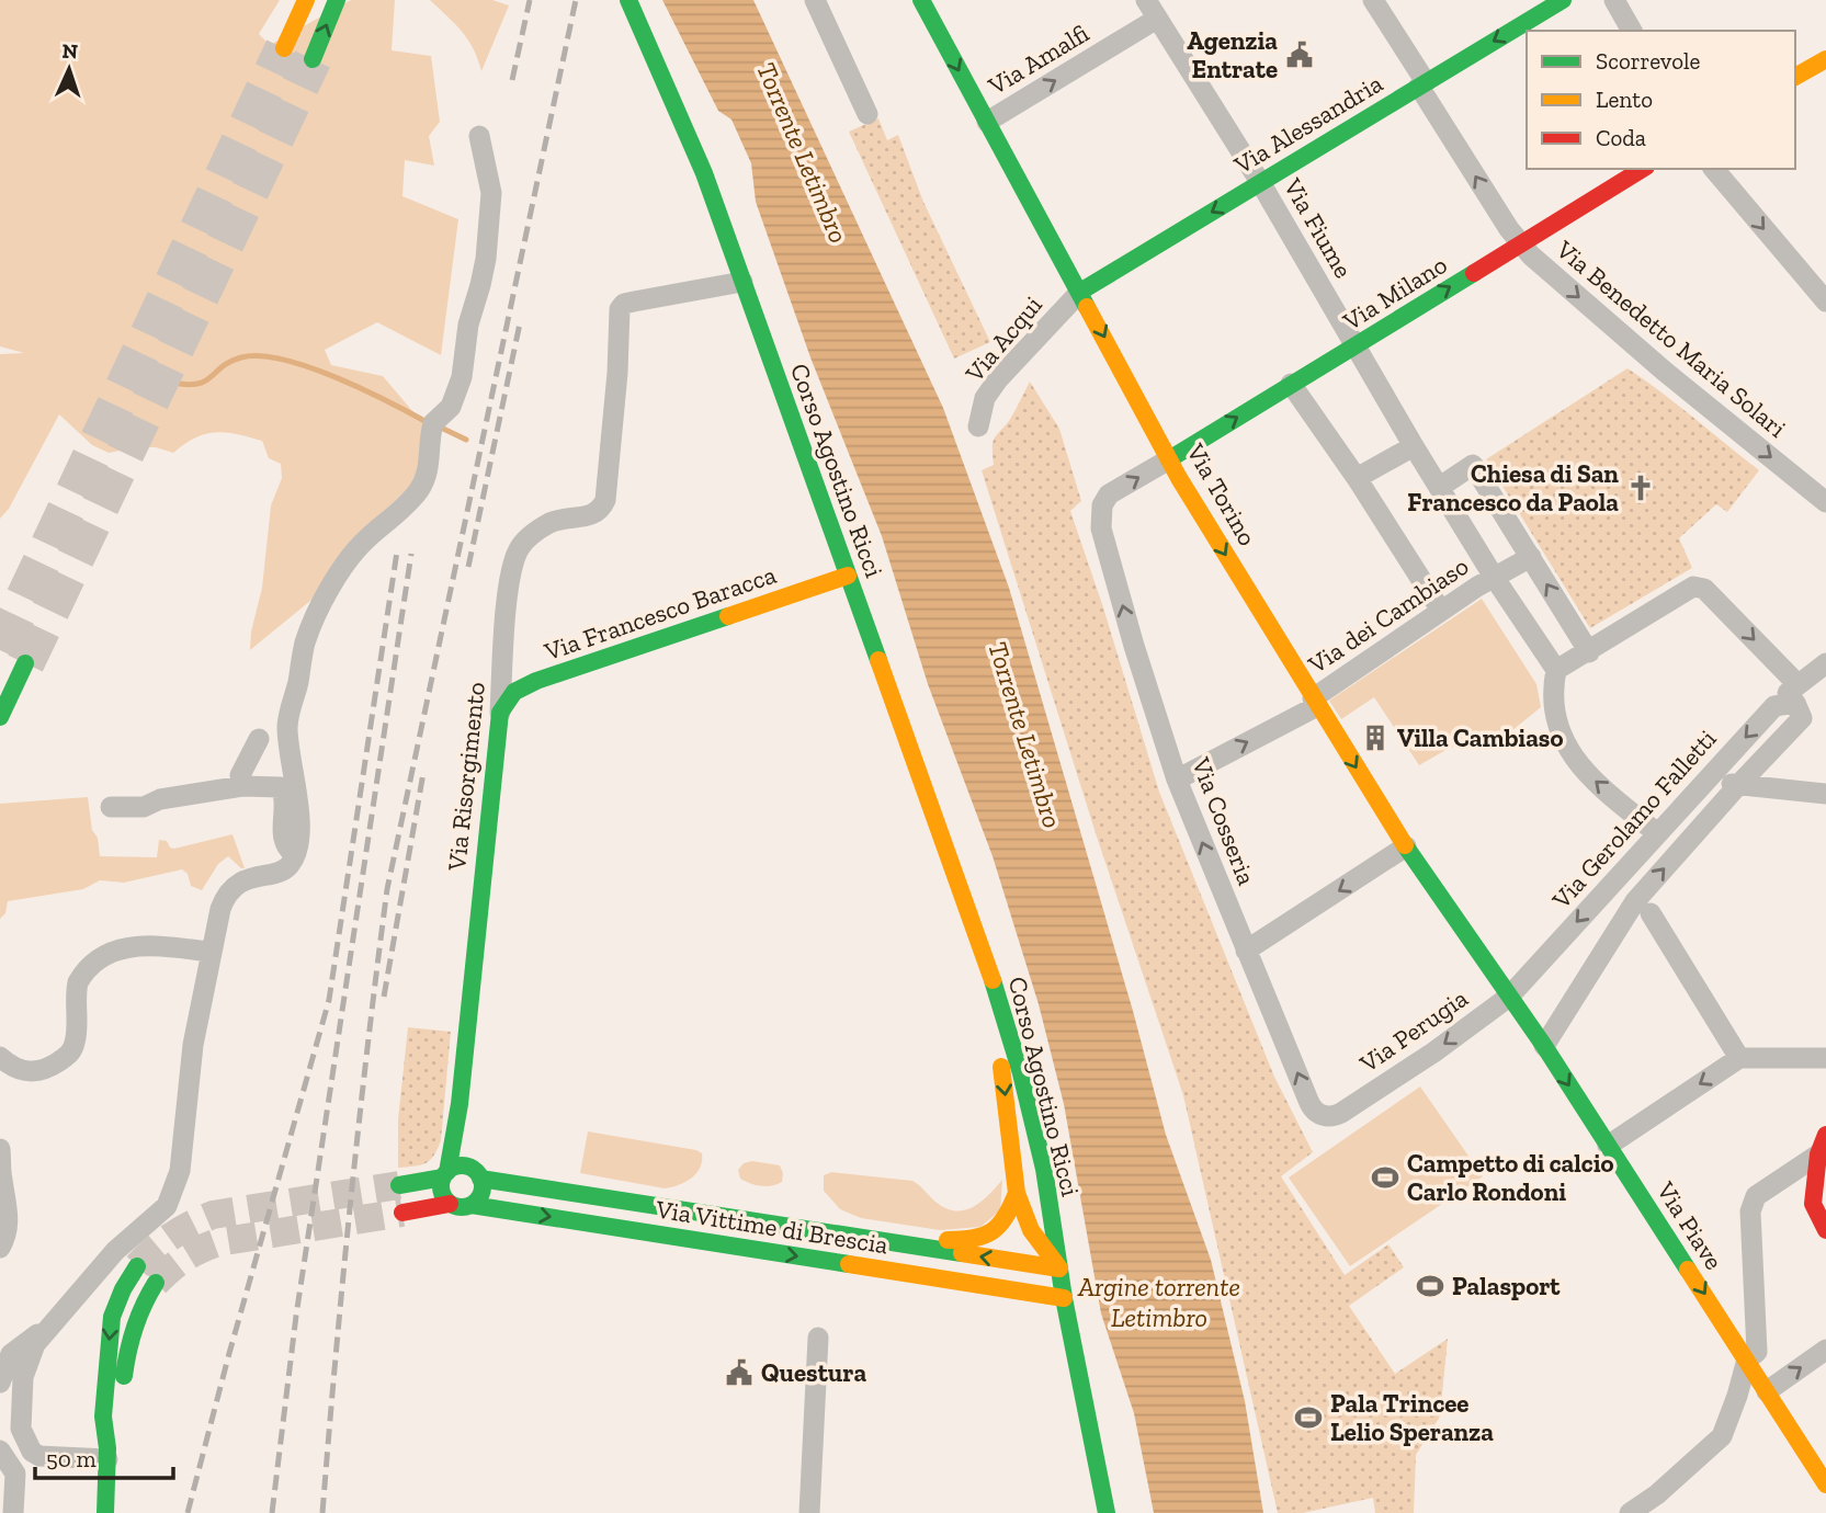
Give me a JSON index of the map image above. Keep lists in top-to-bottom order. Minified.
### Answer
{"streets":{"main road":["Via Alessandria","Via Milano","Corso Agostino Ricci","Via Torino","Via Francesco Baracca","Via Risorgimento","Via Piave","Via Vittime di Brescia"],"street":["Via Amalfi","Via Fiume","Via Acqui","Via Benedetto Maria Solari","Via dei Cambiaso","Via Gerolamo Falletti","Via Cosseria","Via Perugia"]},"crossings":[["Via Amalfi","Via Fiume"],["Via Amalfi","Via Torino"],["Via Alessandria","Via Fiume"],["Via Alessandria","Via Acqui"],["Via Alessandria","Via Benedetto Maria Solari"],["Via Alessandria","Via Torino"],["Via Fiume","Via Milano"],["Via Fiume","Via dei Cambiaso"],["Via Milano","Via Benedetto Maria Solari"],["Via Milano","Via Torino"],["Via Milano","Via Cosseria"],["Via Acqui","Via Torino"],["Corso Agostino Ricci","Via Francesco Baracca"],["Corso Agostino Ricci","Via Risorgimento"],["Corso Agostino Ricci","Via Vittime di Brescia"],["Via Torino","Via dei Cambiaso"],["Via Torino","Via Gerolamo Falletti"],["Via Torino","Via Cosseria"],["Via Torino","Via Perugia"],["Via Torino","Via Piave"],["Via Francesco Baracca","Via Risorgimento"],["Via dei Cambiaso","Via Cosseria"],["Via Risorgimento","Via Vittime di Brescia"],["Via Gerolamo Falletti","Via Perugia"],["Via Gerolamo Falletti","Via Piave"],["Via Cosseria","Via Perugia"],["Via Perugia","Via Piave"]],"one_way":["Via Amalfi","Via Alessandria","Via Milano","Via Torino","Via Cosseria","Via Piave"],"water":["Torrente Letimbro","Argine torrente Letimbro"],"places":{"public building":["Agenzia Entrate","Questura"],"church":["Chiesa di San Francesco da Paola"],"building":["Villa Cambiaso"],"sports":["Campetto di calcio Carlo Rondoni","Palasport","Pala Trincee Lelio Speranza"]},"legend":["Scorrevole","Lento","Coda"],"scale_bar":"50 m","north":"top"}
